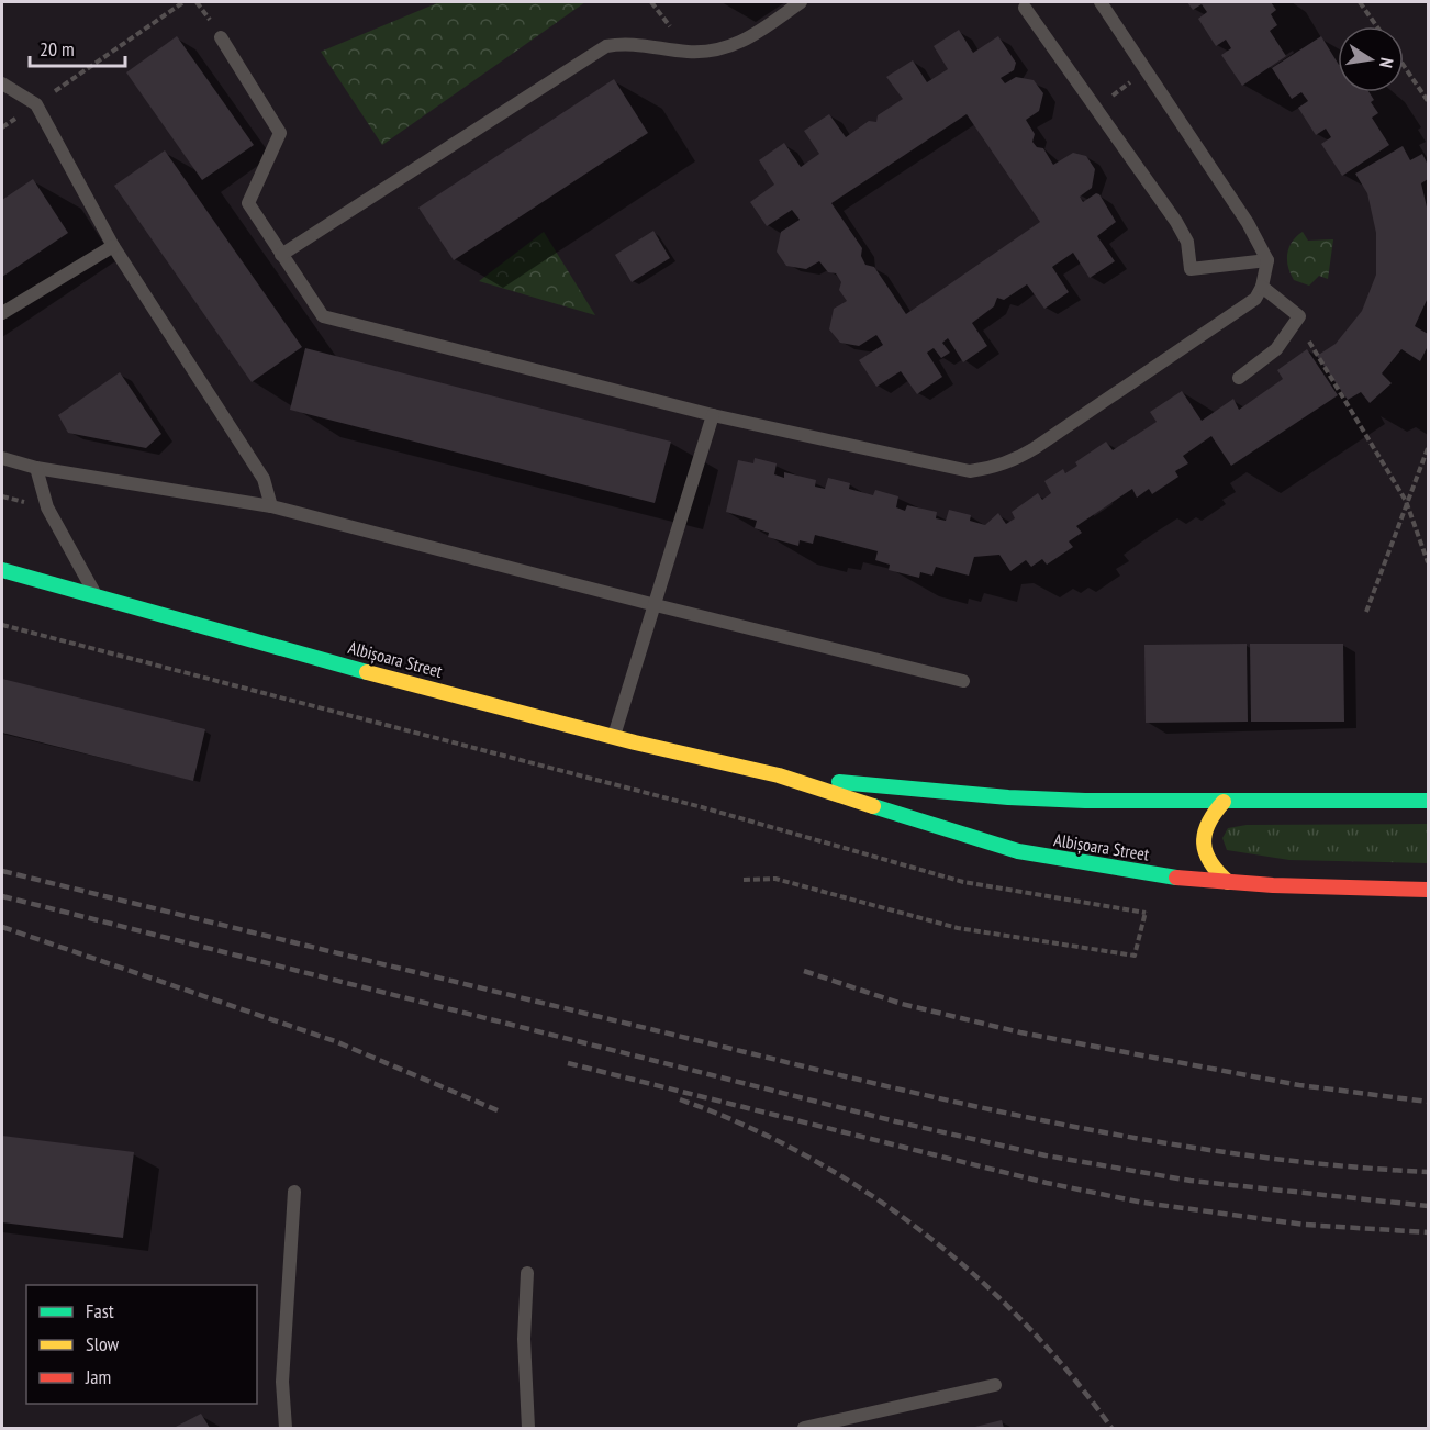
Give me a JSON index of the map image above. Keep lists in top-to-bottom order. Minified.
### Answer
{"streets":{"main road":["Albișoara Street"]},"legend":["Fast","Slow","Jam"],"scale_bar":"20 m","north":"right"}
